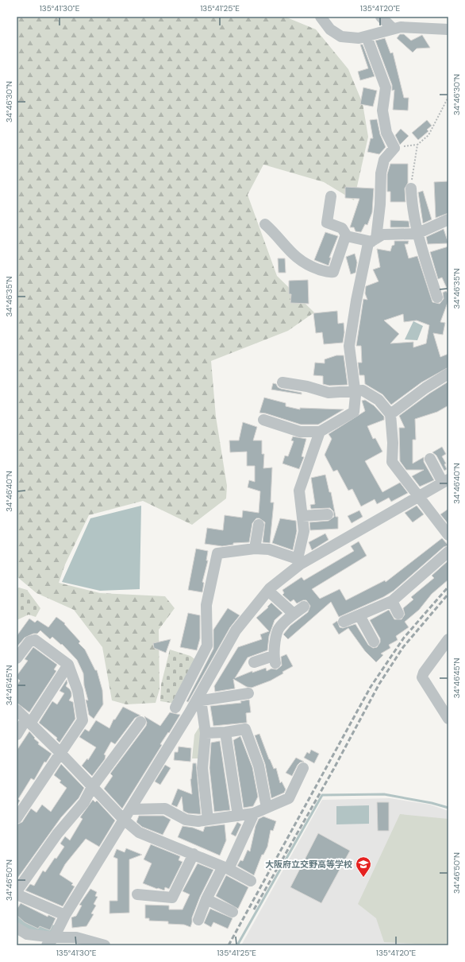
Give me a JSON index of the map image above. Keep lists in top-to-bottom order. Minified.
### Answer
{"places":{"school or university":["大阪府立交野高等学校"]},"coordinates":["135°41'30\"E","135°41'25\"E","135°41'20\"E","34°46'30\"N","34°46'35\"N","34°46'40\"N","34°46'45\"N","34°46'50\"N"]}
